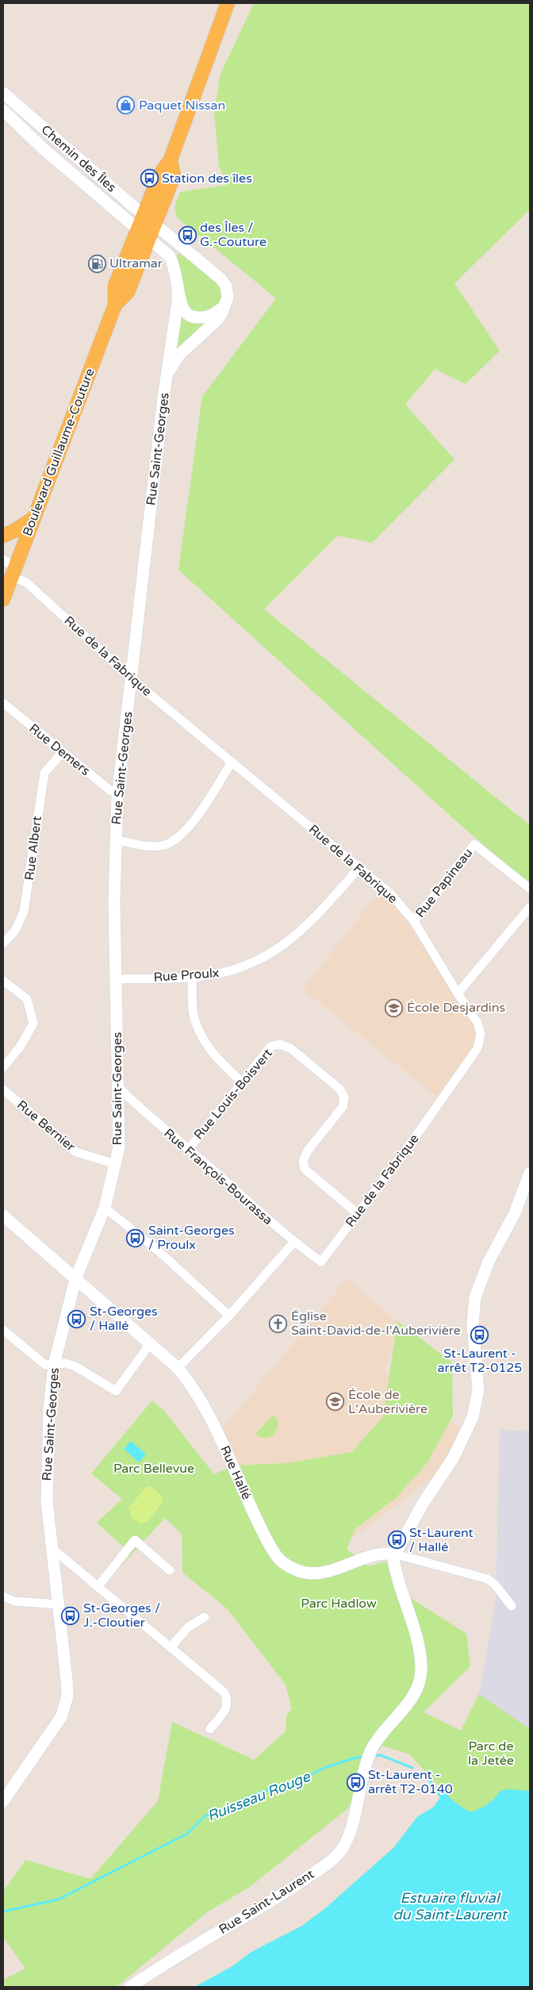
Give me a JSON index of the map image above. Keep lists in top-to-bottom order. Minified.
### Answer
{"streets":{"main road":["Boulevard Guillaume-Couture"],"street":["Chemin des Îles","Rue Saint-Georges","Rue de la Fabrique","Rue Demers","Rue Albert","Rue Papineau","Rue Proulx","Rue Louis-Boisvert","Rue Bernier","Rue François-Bourassa","Rue Hallé","Rue Saint-Laurent"]},"crossings":[["Chemin des Îles","Rue Saint-Georges"],["Chemin des Îles","Boulevard Guillaume-Couture"],["Rue Saint-Georges","Boulevard Guillaume-Couture"],["Rue Saint-Georges","Rue de la Fabrique"],["Rue Saint-Georges","Rue Demers"],["Rue Saint-Georges","Rue Proulx"],["Rue Saint-Georges","Rue Bernier"],["Rue Saint-Georges","Rue François-Bourassa"],["Rue Saint-Georges","Rue Hallé"],["Boulevard Guillaume-Couture","Rue de la Fabrique"],["Rue de la Fabrique","Rue Papineau"],["Rue de la Fabrique","Rue Proulx"],["Rue de la Fabrique","Rue Louis-Boisvert"],["Rue de la Fabrique","Rue François-Bourassa"],["Rue Demers","Rue Albert"],["Rue Louis-Boisvert","Rue François-Bourassa"],["Rue Hallé","Rue Saint-Laurent"]],"water":["Ruisseau Rouge","Estuaire fluvial du Saint-Laurent"],"parks":["Parc Bellevue","Parc Hadlow","Parc de la Jetée"],"places":{"shop":["Paquet Nissan"],"bus stop":["Station des îles","des Îles / G.-Couture","Saint-Georges / Proulx","St-Georges / Hallé","St-Laurent - arrêt T2-0125","St-Laurent / Hallé","St-Georges / J.-Cloutier","St-Laurent - arrêt T2-0140"],"fuel station":["Ultramar"],"school or university":["École Desjardins","École de L'Auberivière"],"church":["Église Saint-David-de-l’Auberivière"]}}
